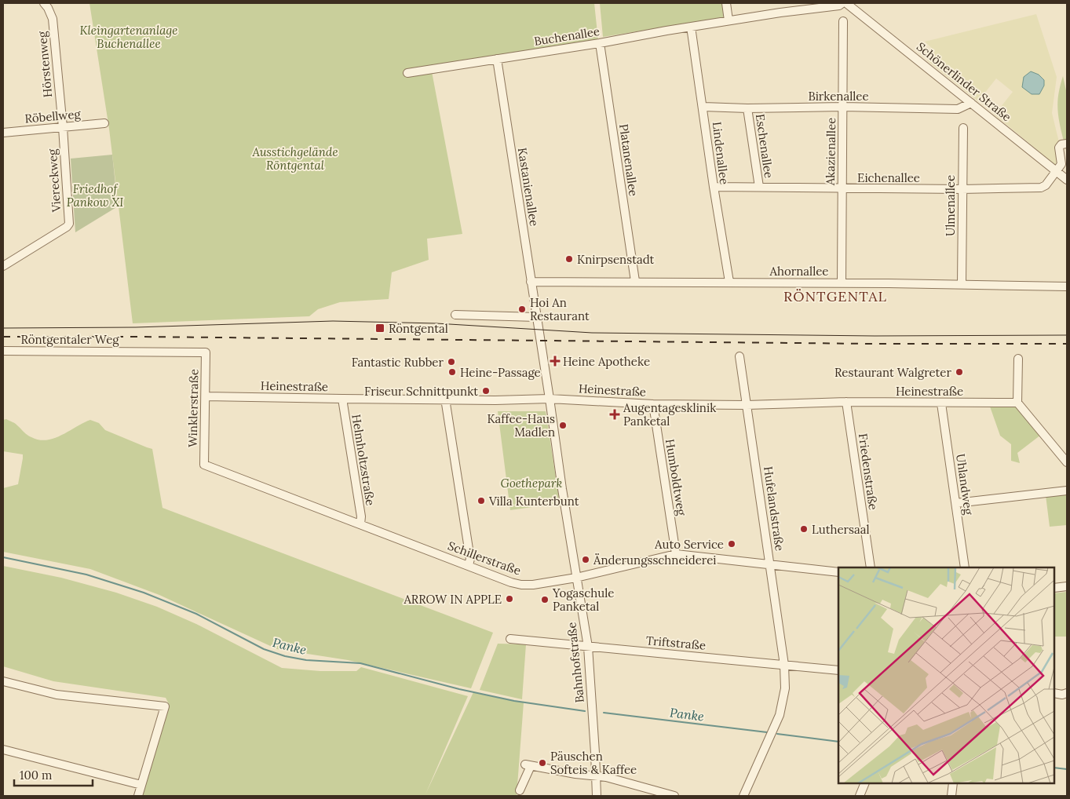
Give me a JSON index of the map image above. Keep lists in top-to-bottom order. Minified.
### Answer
{"streets":{"street":["Buchenallee","Hörstenweg","Schönerlinder Straße","Birkenallee","Röbellweg","Eschenallee","Akazienallee","Lindenallee","Platanenallee","Eichenallee","Viereckweg","Kastanienallee","Ulmenallee","Ahornallee","Röntgentaler Weg","Heinestraße","Winklerstraße","Helmholtzstraße","Friedenstraße","Humboldtweg","Uhlandweg","Hufelandstraße","Schillerstraße","Triftstraße","Bahnhofstraße"]},"crossings":[["Buchenallee","Lindenallee"],["Buchenallee","Platanenallee"],["Buchenallee","Kastanienallee"],["Hörstenweg","Röbellweg"],["Hörstenweg","Viereckweg"],["Schönerlinder Straße","Birkenallee"],["Schönerlinder Straße","Eichenallee"],["Birkenallee","Eschenallee"],["Birkenallee","Akazienallee"],["Birkenallee","Lindenallee"],["Röbellweg","Viereckweg"],["Eschenallee","Eichenallee"],["Akazienallee","Eichenallee"],["Akazienallee","Ahornallee"],["Lindenallee","Eichenallee"],["Lindenallee","Ahornallee"],["Platanenallee","Ahornallee"],["Eichenallee","Ulmenallee"],["Kastanienallee","Ahornallee"],["Kastanienallee","Bahnhofstraße"],["Ulmenallee","Ahornallee"],["Röntgentaler Weg","Winklerstraße"],["Heinestraße","Winklerstraße"],["Heinestraße","Helmholtzstraße"],["Heinestraße","Friedenstraße"],["Heinestraße","Humboldtweg"],["Heinestraße","Uhlandweg"],["Heinestraße","Hufelandstraße"],["Heinestraße","Bahnhofstraße"],["Winklerstraße","Schillerstraße"],["Helmholtzstraße","Schillerstraße"],["Humboldtweg","Schillerstraße"],["Hufelandstraße","Schillerstraße"],["Hufelandstraße","Triftstraße"],["Schillerstraße","Bahnhofstraße"],["Triftstraße","Bahnhofstraße"]],"districts":["RÖNTGENTAL"],"water":["Panke"],"parks":["Kleingartenanlage Buchenallee","Ausstichgelände Röntgental","Friedhof Pankow XI","Goethepark"],"places":{"other":["Knirpsenstadt","Hoi An Restaurant","Fantastic Rubber","Heine-Passage","Restaurant Walgreter","Friseur Schnittpunkt","Kaffee-Haus Madlen","Villa Kunterbunt","Luthersaal","Auto Service","Änderungsschneiderei","ARROW IN APPLE","Yogaschule Panketal","Päuschen Softeis & Kaffee"],"transit":["Röntgental"],"health":["Heine Apotheke","Augentagesklinik Panketal"]},"scale_bar":"100 m"}
